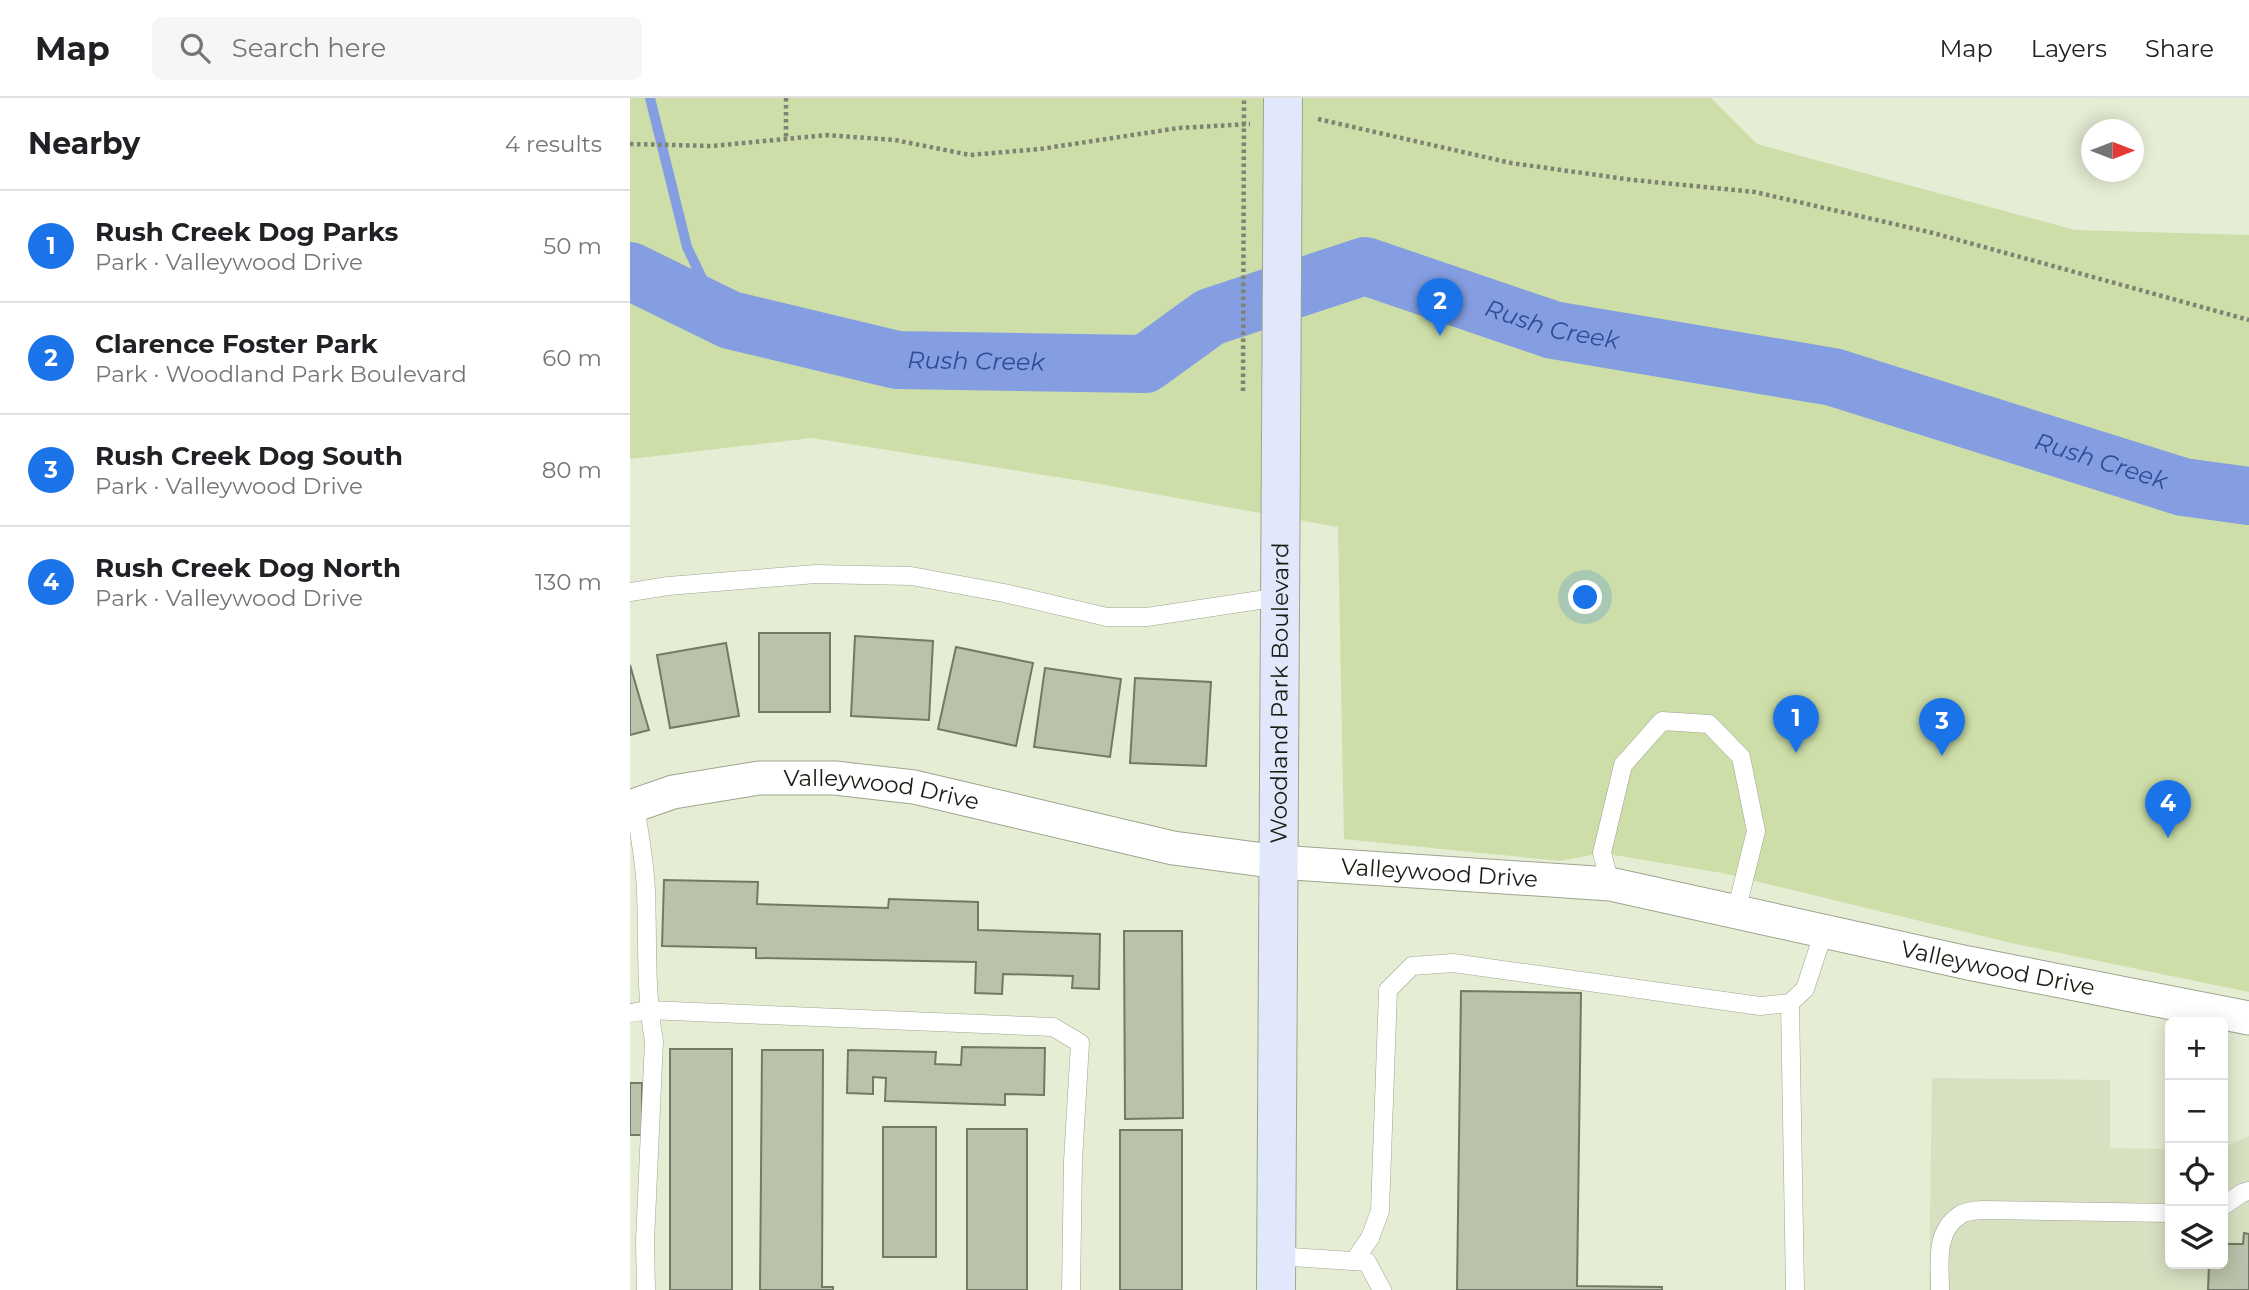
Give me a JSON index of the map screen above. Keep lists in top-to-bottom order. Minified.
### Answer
{"streets":{"street":["Woodland Park Boulevard","Valleywood Drive"]},"crossings":[["Woodland Park Boulevard","Valleywood Drive"]],"water":["Rush Creek"],"north":"right","page":{"header":"Map","search":"Search here","nav":["Map","Layers","Share"],"heading":["Nearby","4 results"],"list":[{"mark":"1","name":"Rush Creek Dog Parks","note":"Park · Valleywood Drive","value":"50 m"},{"mark":"2","name":"Clarence Foster Park","note":"Park · Woodland Park Boulevard","value":"60 m"},{"mark":"3","name":"Rush Creek Dog South","note":"Park · Valleywood Drive","value":"80 m"},{"mark":"4","name":"Rush Creek Dog North","note":"Park · Valleywood Drive","value":"130 m"}],"pins":["2","1","3","4"],"map_buttons":["+","−"]}}
